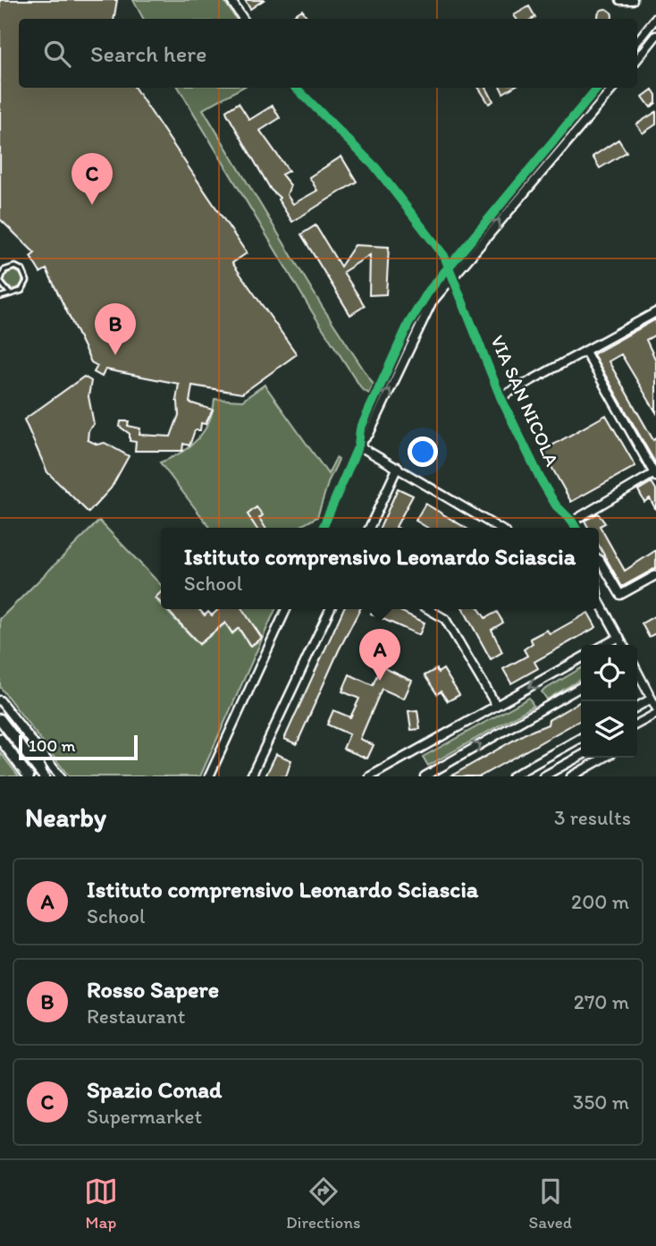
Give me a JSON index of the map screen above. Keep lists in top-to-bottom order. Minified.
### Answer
{"streets":{"street":["VIA SAN NICOLA"]},"scale_bar":"100 m","page":{"search":"Search here","pins":["C","B","A"],"popup":["Istituto comprensivo Leonardo Sciascia","School"],"scale":"100 m","heading":["Nearby","3 results"],"list":[{"mark":"A","name":"Istituto comprensivo Leonardo Sciascia","note":"School","value":"200 m"},{"mark":"B","name":"Rosso Sapere","note":"Restaurant","value":"270 m"},{"mark":"C","name":"Spazio Conad","note":"Supermarket","value":"350 m"}],"nav":["Map","Directions","Saved"]}}
